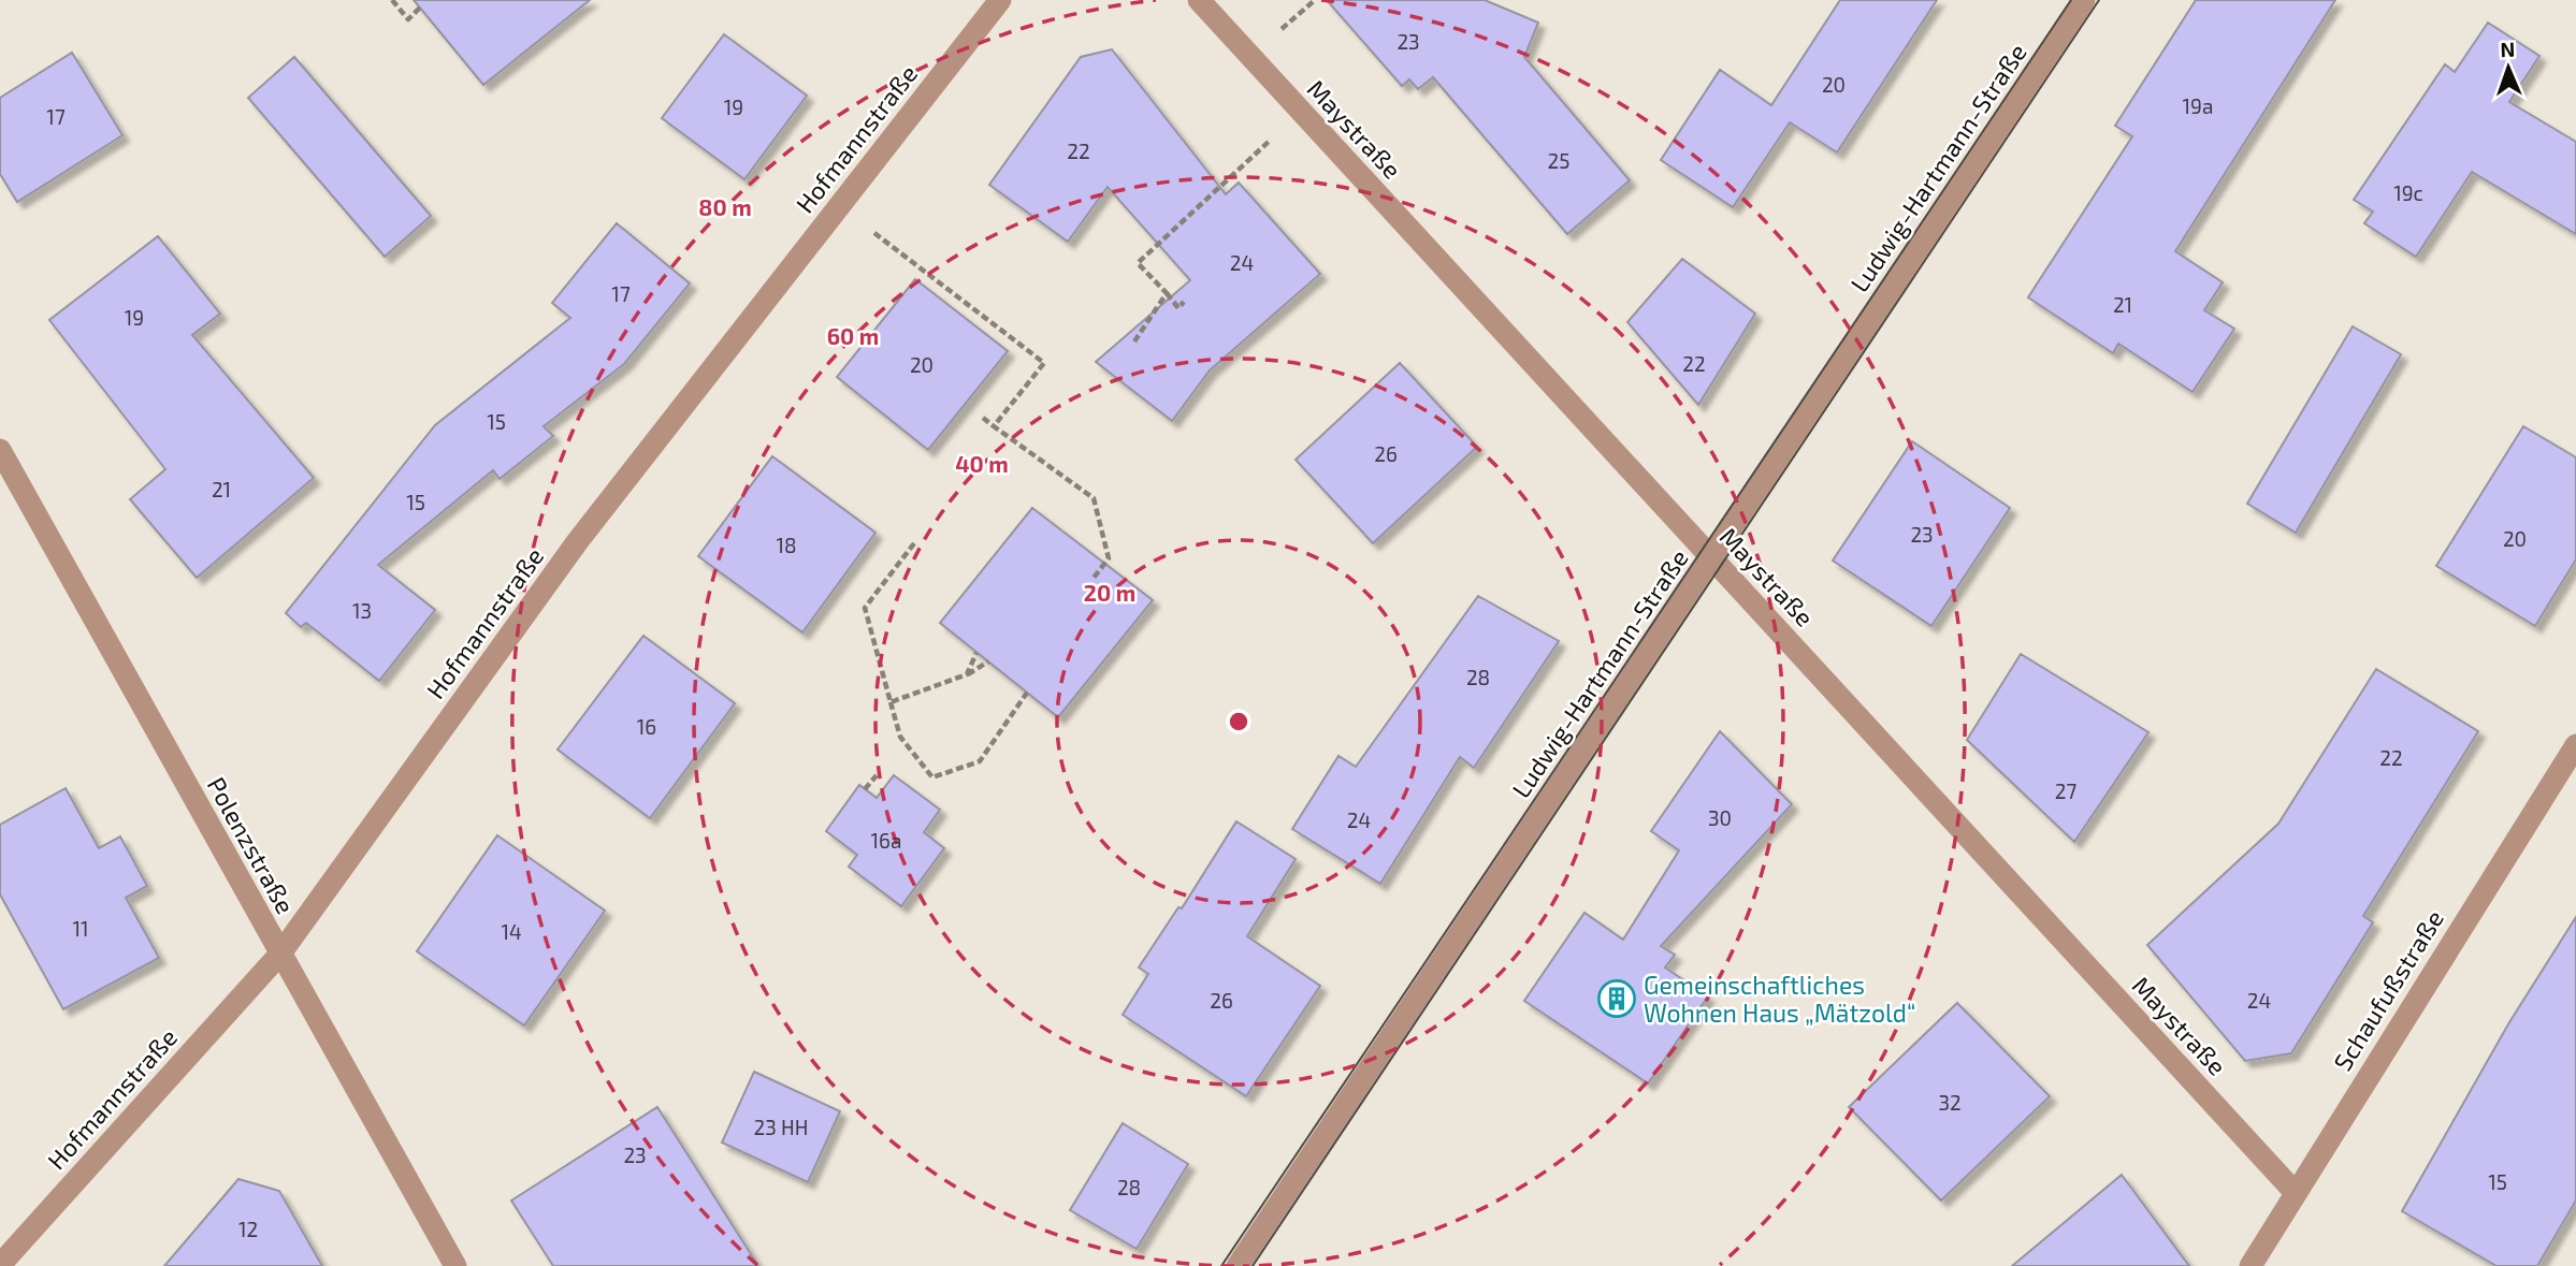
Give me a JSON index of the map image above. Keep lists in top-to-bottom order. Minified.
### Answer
{"streets":{"street":["Maystraße","Hofmannstraße","Ludwig-Hartmann-Straße","Polenzstraße","Schaufußstraße"]},"crossings":[["Maystraße","Ludwig-Hartmann-Straße"],["Maystraße","Schaufußstraße"],["Hofmannstraße","Polenzstraße"]],"places":{"building":["Gemeinschaftliches Wohnen Haus „Mätzold“"]},"house_numbers":["23","20","19a","19","17","22","25","19c","24","17","21","19","22","20","15","26","21","15","23","20","18","13","28","16","22","27","30","24","16a","11","14","26","24","32","23 HH","23","15","28","12"],"north":"top","rings":["80 m","60 m","40 m","20 m"]}
